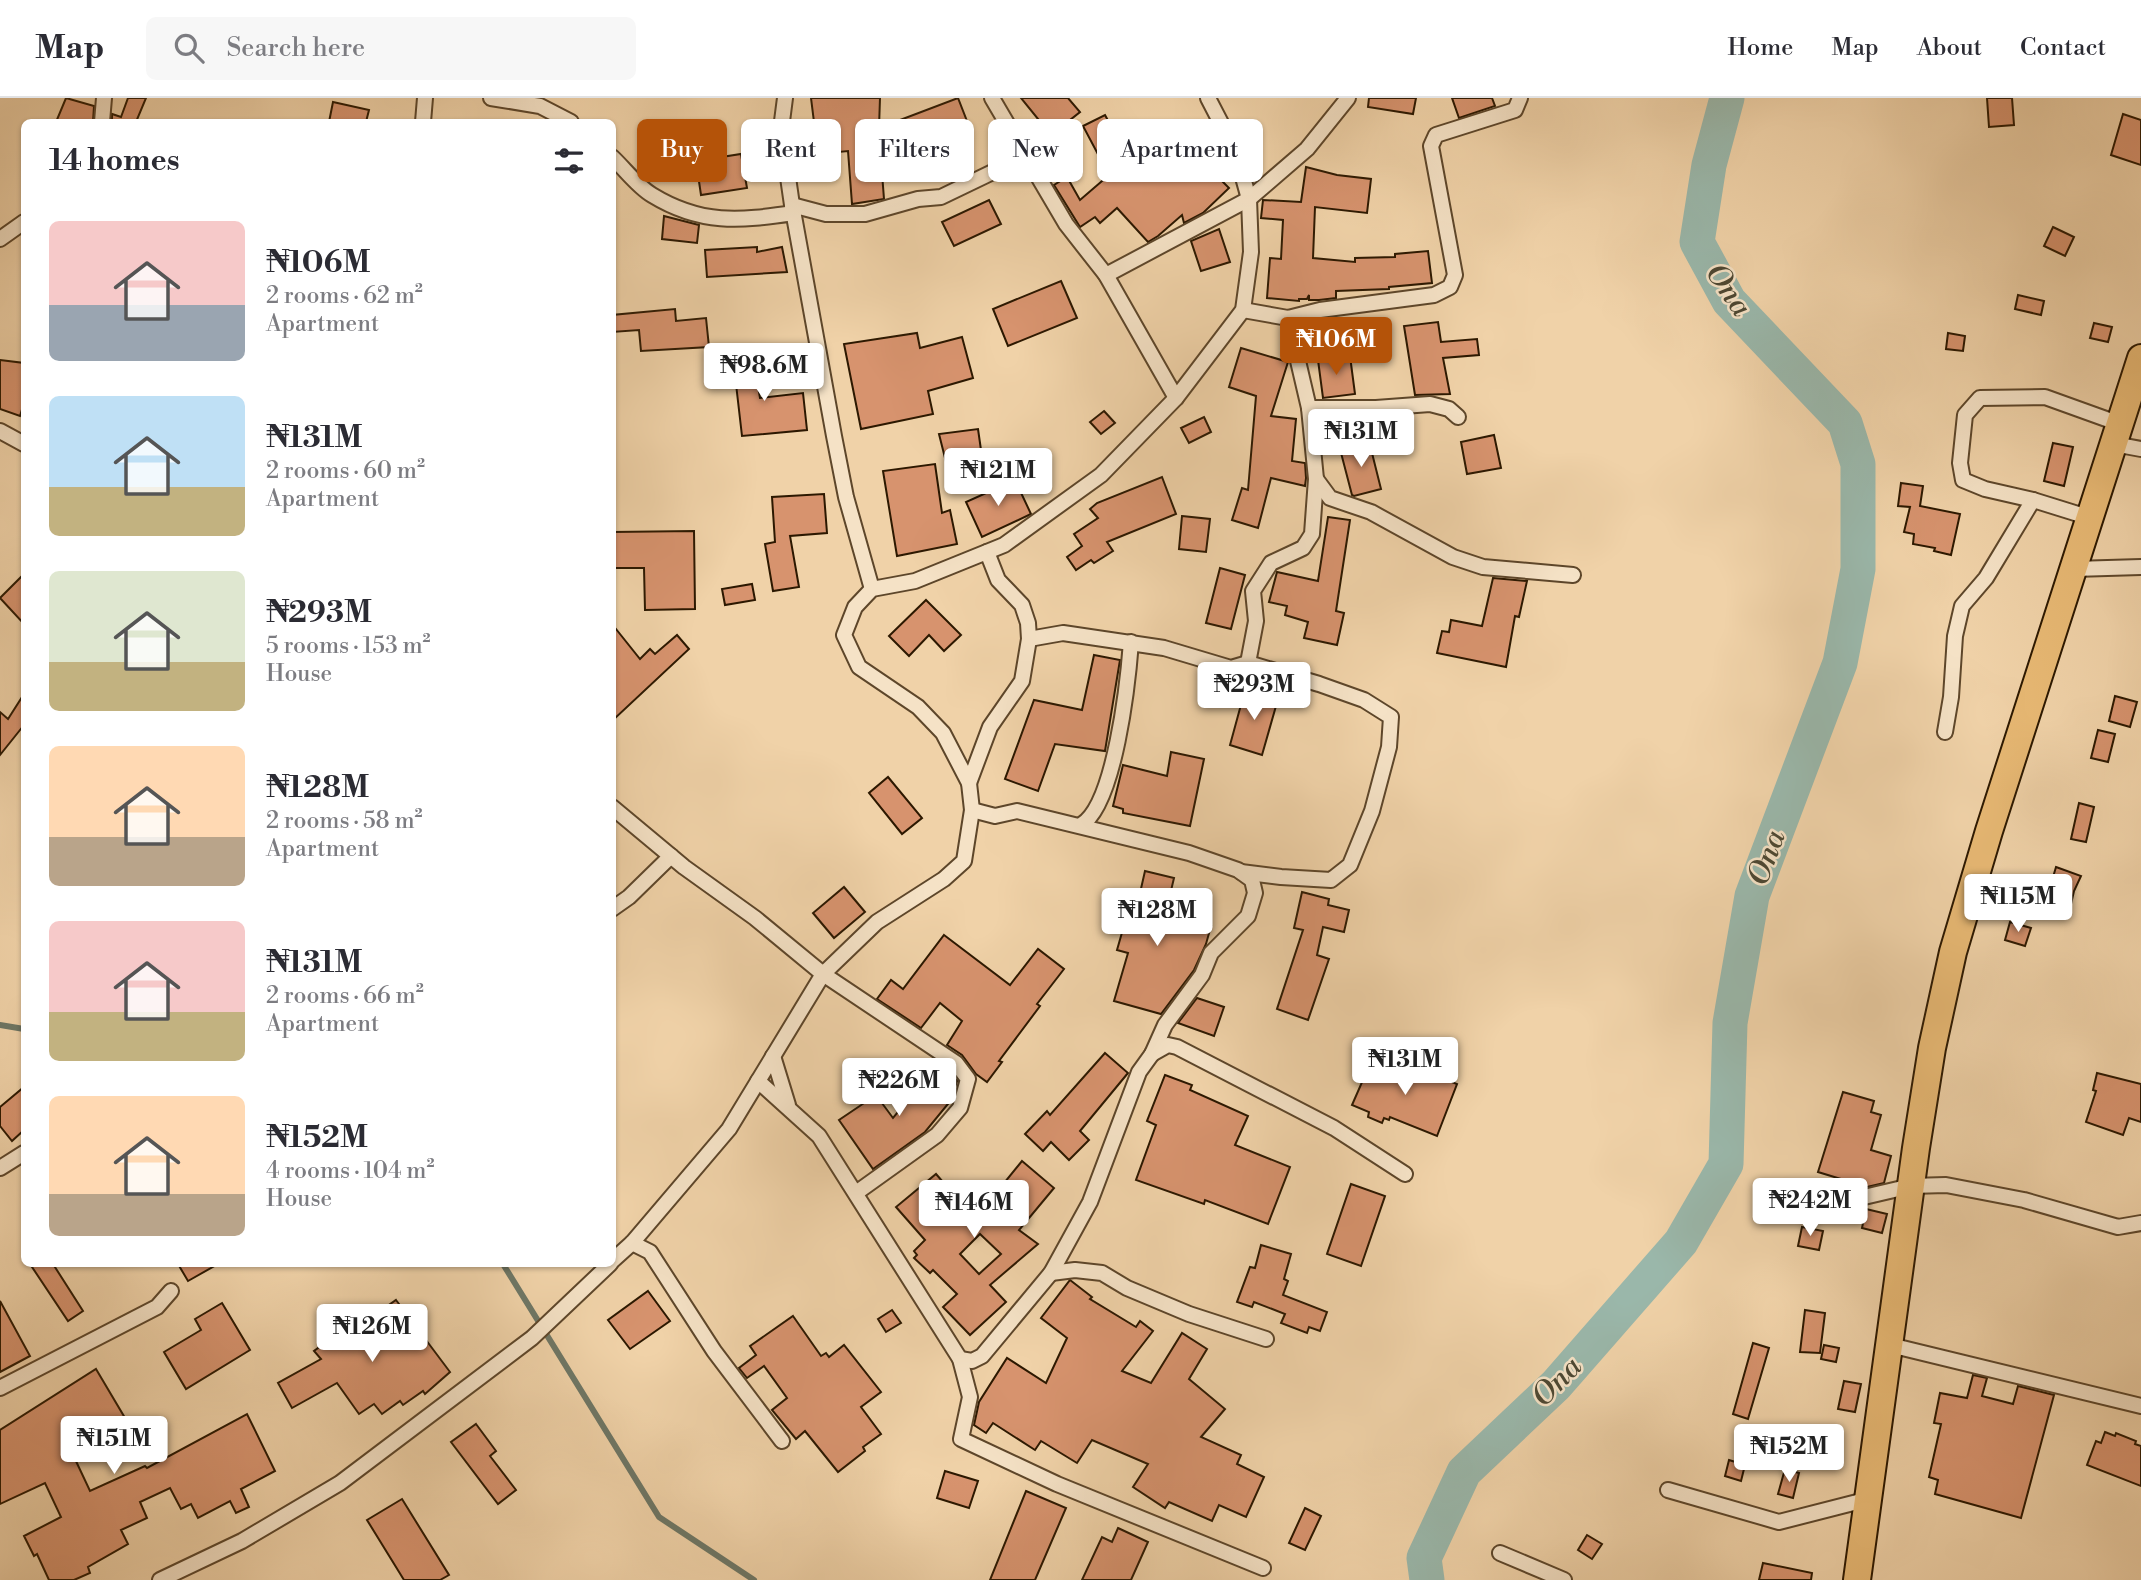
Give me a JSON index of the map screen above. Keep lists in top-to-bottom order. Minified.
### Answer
{"water":["Ona"],"page":{"header":"Map","search":"Search here","nav":["Home","Map","About","Contact"],"chip":["Buy","Rent","Filters","New","Apartment"],"heading":"14 homes","list":[{"name":"₦106M","note":"2 rooms · 62 m² · Apartment"},{"name":"₦131M","note":"2 rooms · 60 m² · Apartment"},{"name":"₦293M","note":"5 rooms · 153 m² · House"},{"name":"₦128M","note":"2 rooms · 58 m² · Apartment"},{"name":"₦131M","note":"2 rooms · 66 m² · Apartment"},{"name":"₦152M","note":"4 rooms · 104 m² · House"}],"price":["₦106M","₦98.6M","₦131M","₦121M","₦293M","₦115M","₦128M","₦131M","₦226M","₦242M","₦146M","₦126M","₦151M","₦152M"]}}
